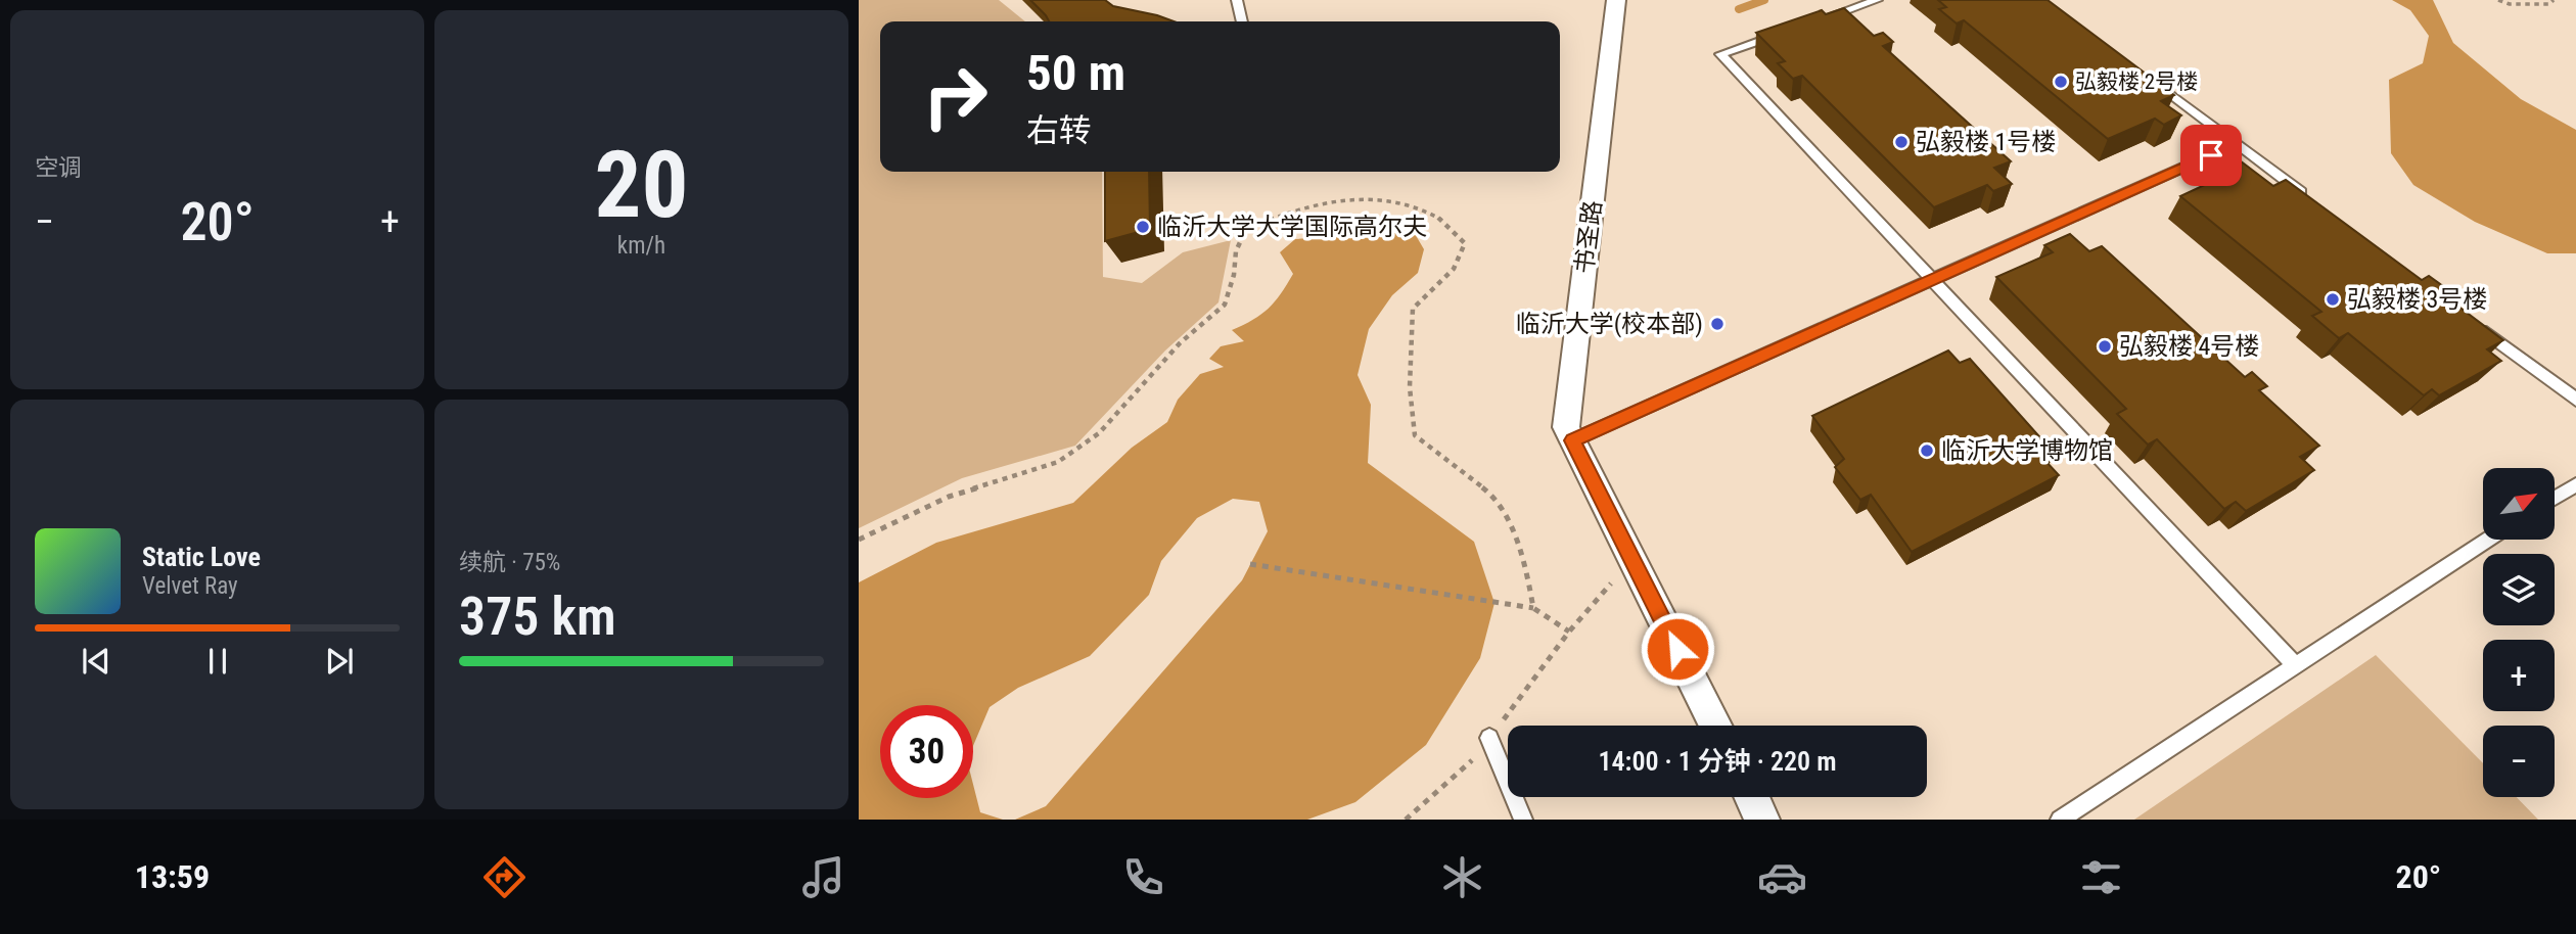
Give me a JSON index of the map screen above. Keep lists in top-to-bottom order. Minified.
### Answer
{"streets":{"street":["书圣路"]},"places":["弘毅楼 2号楼","弘毅楼 1号楼","临沂大学大学国际高尔夫","弘毅楼 3号楼","临沂大学(校本部)","弘毅楼 4号楼","临沂大学博物馆"],"north":"top right","page":{"tile":["空调",["20","km/h"],["续航 · 75%","375 km"]],"turn":["50 m","右转"],"heat":["−","20°","+"],"map_buttons":["+","−"],"song":["Static Love","Velvet Ray"],"limit":"30","trip":"14:00 · 1 分钟 · 220 m","tabs":["13:59","20°"]}}
